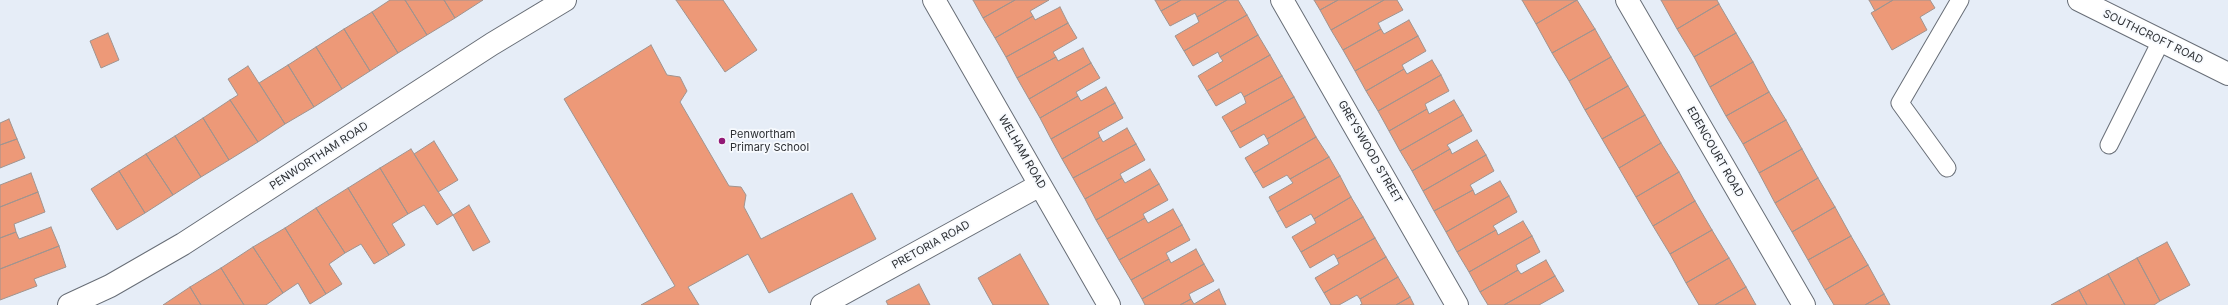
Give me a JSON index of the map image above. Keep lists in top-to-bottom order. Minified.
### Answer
{"streets":{"street":["SOUTHCROFT ROAD","WELHAM ROAD","GREYSWOOD STREET","EDENCOURT ROAD","PENWORTHAM ROAD","PRETORIA ROAD"]},"crossings":[["WELHAM ROAD","PRETORIA ROAD"]],"places":["Penwortham Primary School"]}
